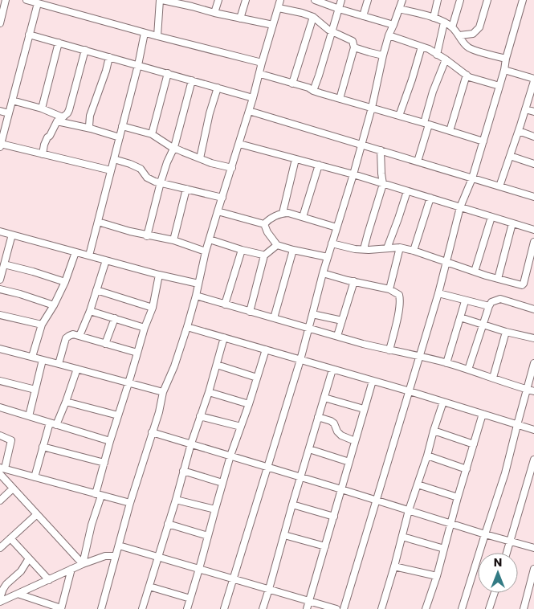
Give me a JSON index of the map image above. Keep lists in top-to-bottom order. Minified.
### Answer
{"north":"top"}
